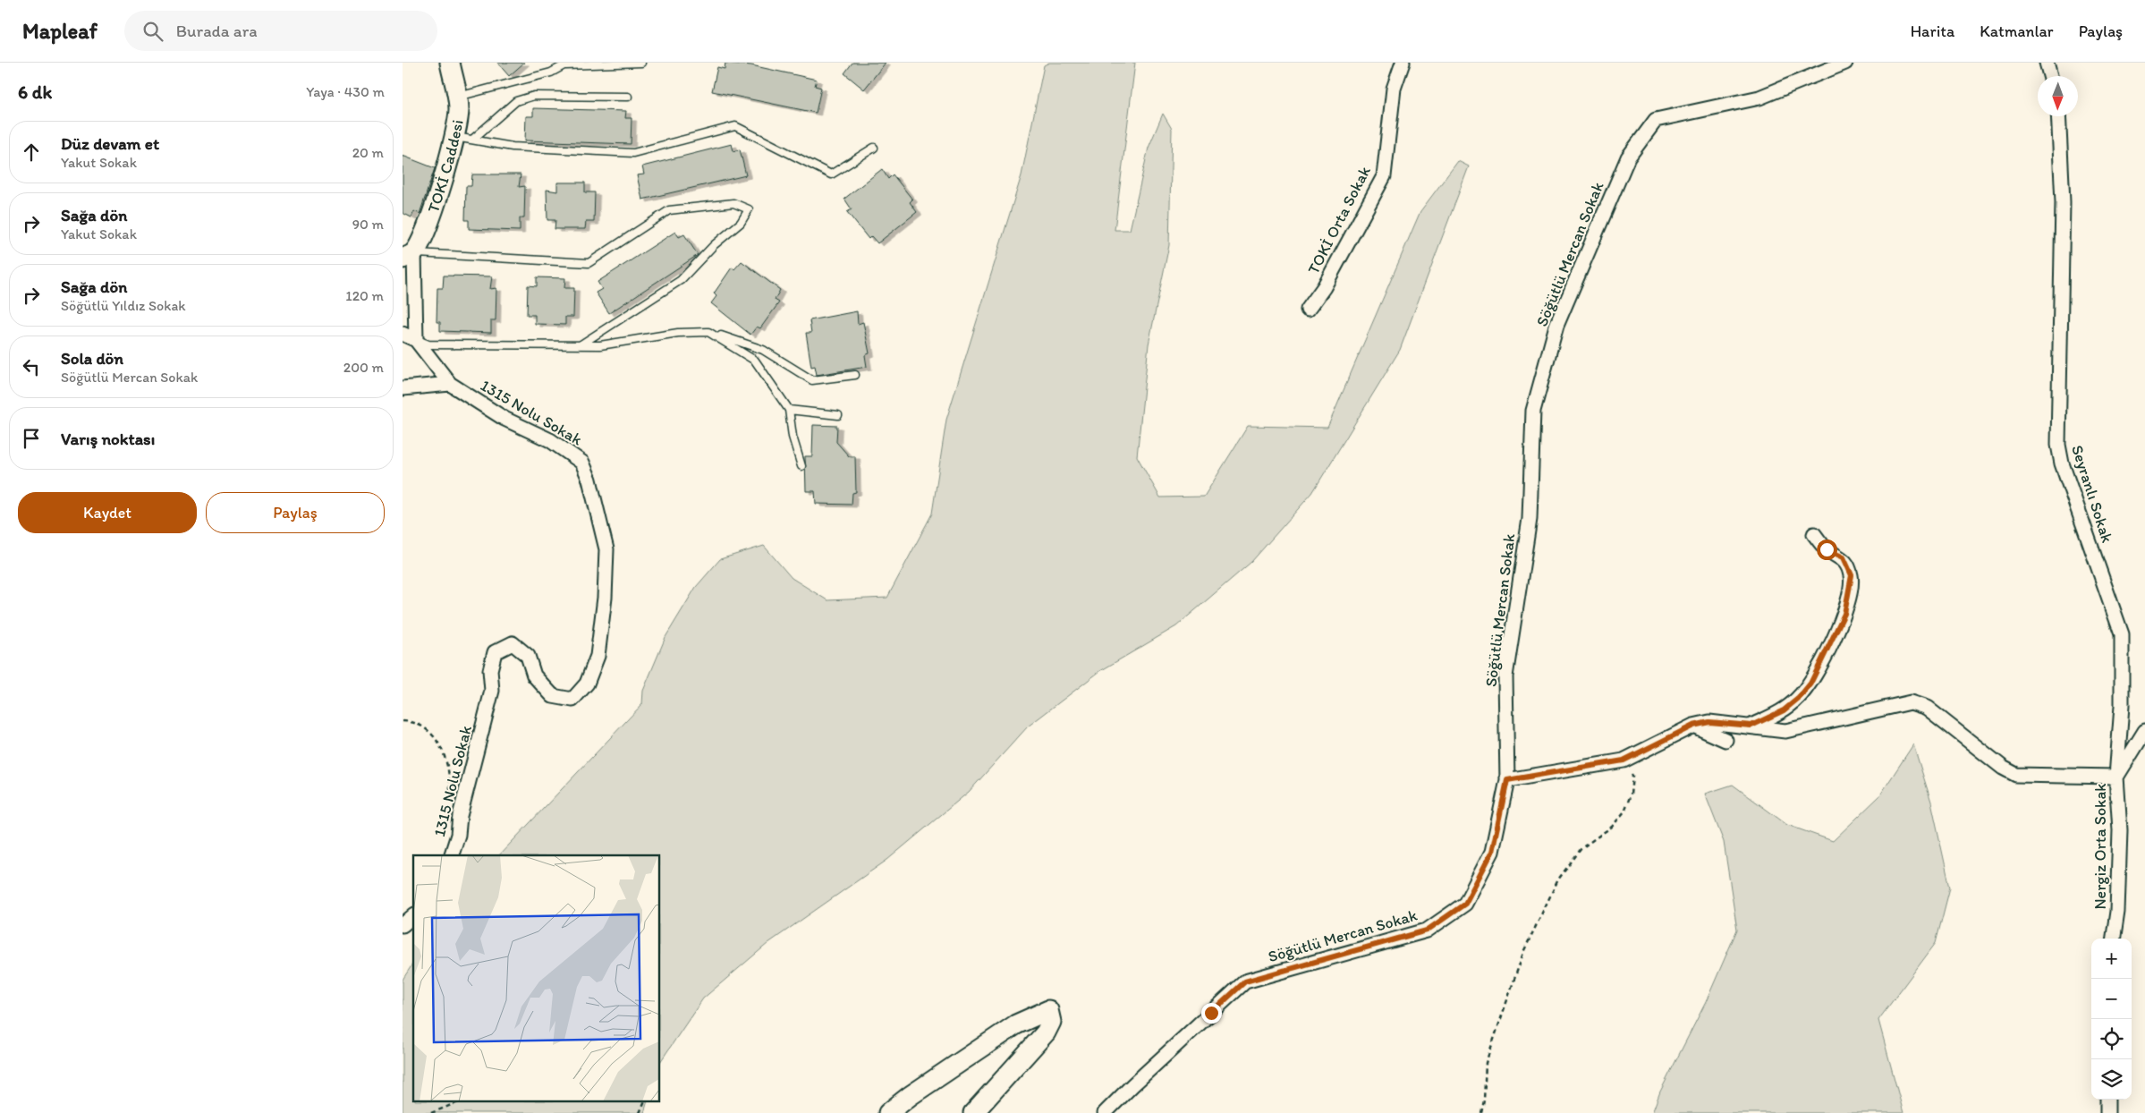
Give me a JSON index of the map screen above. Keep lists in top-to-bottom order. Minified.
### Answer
{"streets":{"street":["TOKİ Caddesi","TOKİ Orta Sokak","Söğütlü Mercan Sokak","1315 Nolu Sokak","Seyranlı Sokak","Nergiz Orta Sokak"]},"crossings":[["Seyranlı Sokak","Nergiz Orta Sokak"]],"north":"bottom","page":{"header":"Mapleaf","search":"Burada ara","nav":["Harita","Katmanlar","Paylaş"],"heading":["6 dk","Yaya · 430 m"],"list":[["Düz devam et","Yakut Sokak","20 m"],["Sağa dön","Yakut Sokak","90 m"],["Sağa dön","Söğütlü Yıldız Sokak","120 m"],["Sola dön","Söğütlü Mercan Sokak","200 m"],"Varış noktası"],"buttons":["Kaydet","Paylaş"],"map_buttons":["+","−"]}}
